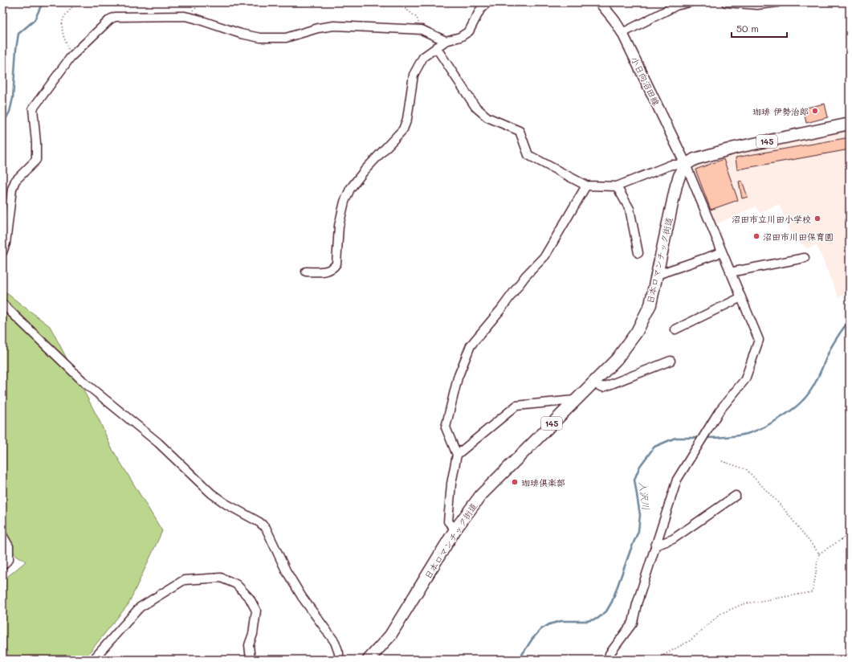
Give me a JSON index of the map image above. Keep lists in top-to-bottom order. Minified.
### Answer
{"streets":{"highway":["145","日本ロマンチック街道"],"main road":["小日向沼田線"]},"crossings":[["小日向沼田線","145"],["小日向沼田線","日本ロマンチック街道"],["145","日本ロマンチック街道"]],"water":["入沢川"],"places":["珈琲 伊勢治郎","沼田市立川田小学校","沼田市川田保育園","珈琲倶楽部"],"scale_bar":"50 m"}
